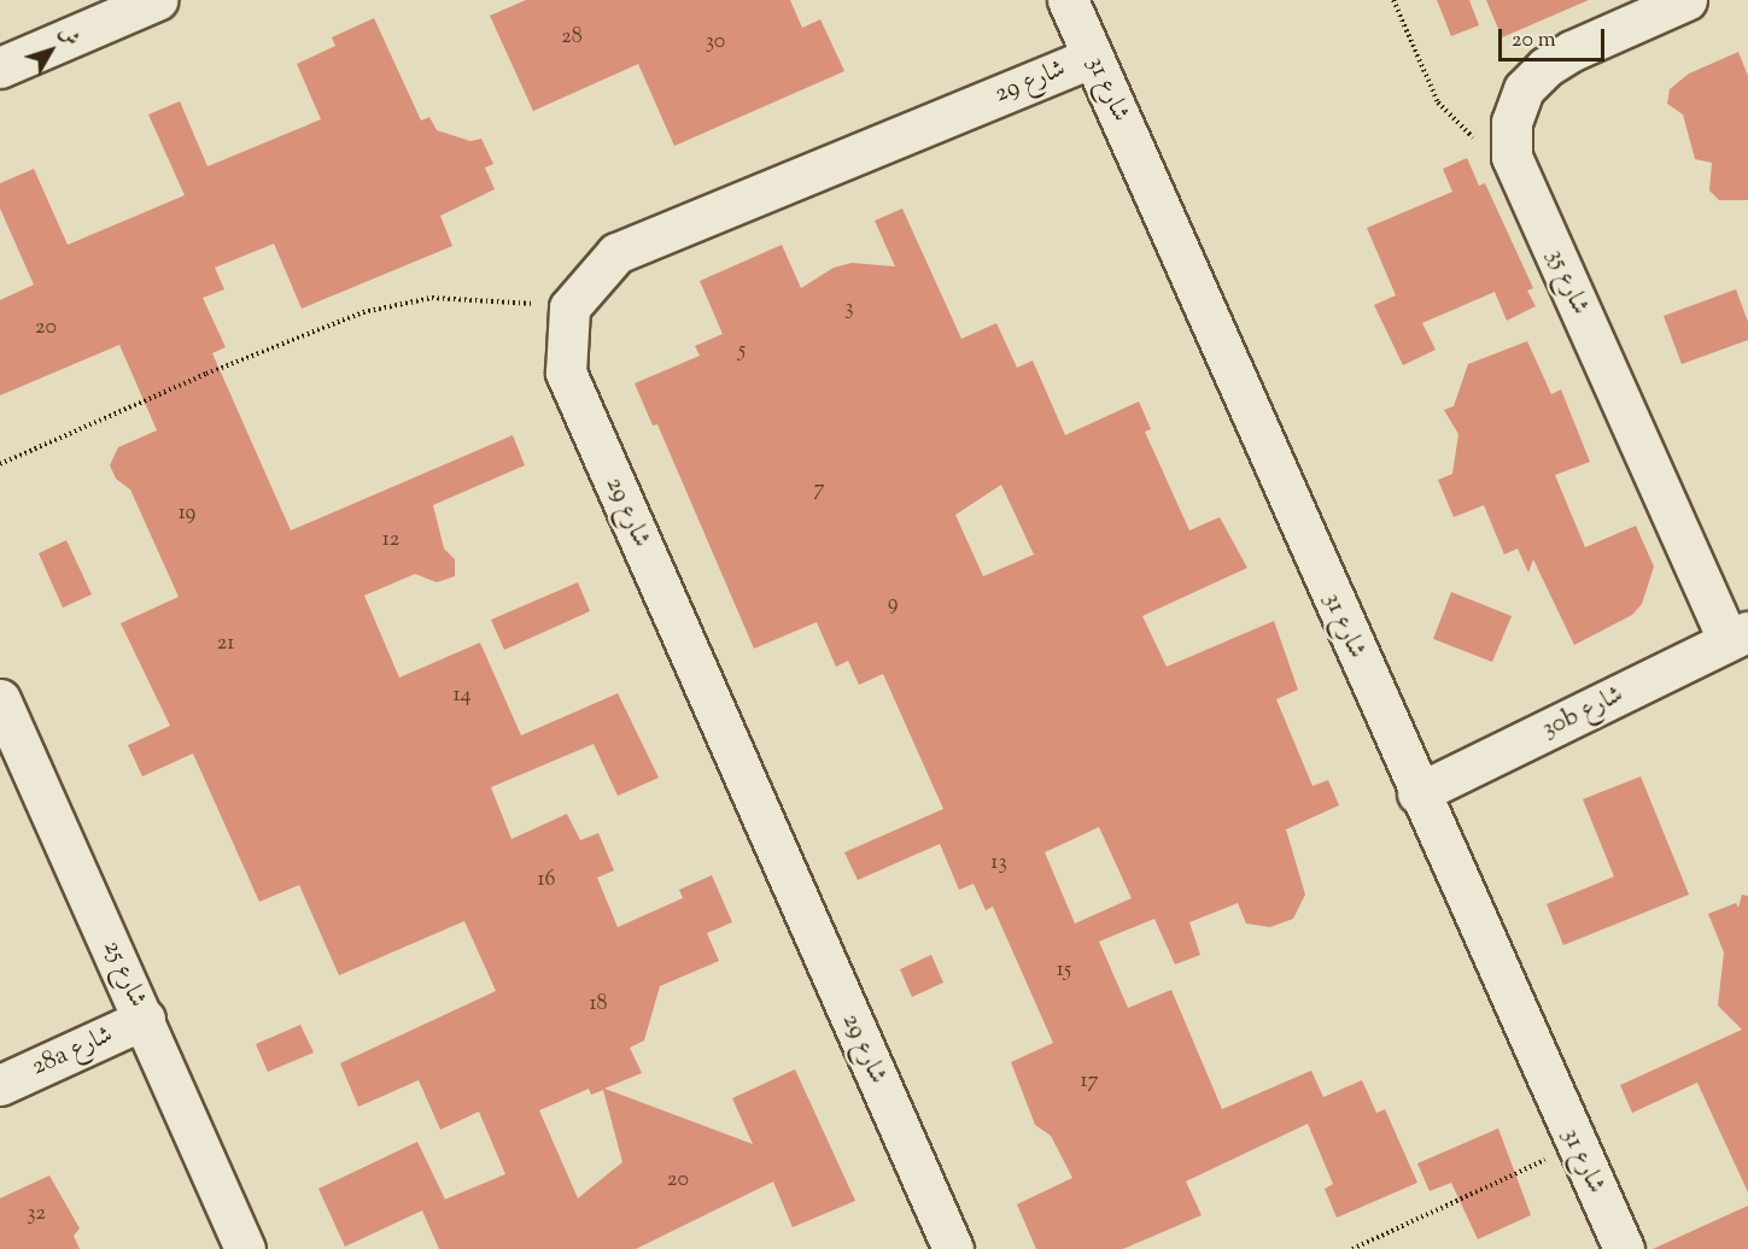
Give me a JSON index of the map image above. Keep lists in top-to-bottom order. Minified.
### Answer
{"streets":{"street":["شارع 29","شارع 31","شارع 35","30b شارع","شارع 25","28a شارع"]},"crossings":[["شارع 29","شارع 31"],["شارع 31","30b شارع"],["شارع 35","30b شارع"],["شارع 25","28a شارع"]],"house_numbers":["28","30","3","20","5","7","19","12","9","21","14","13","16","15","18","17","20","32"],"scale_bar":"20 m","north":"top right"}
